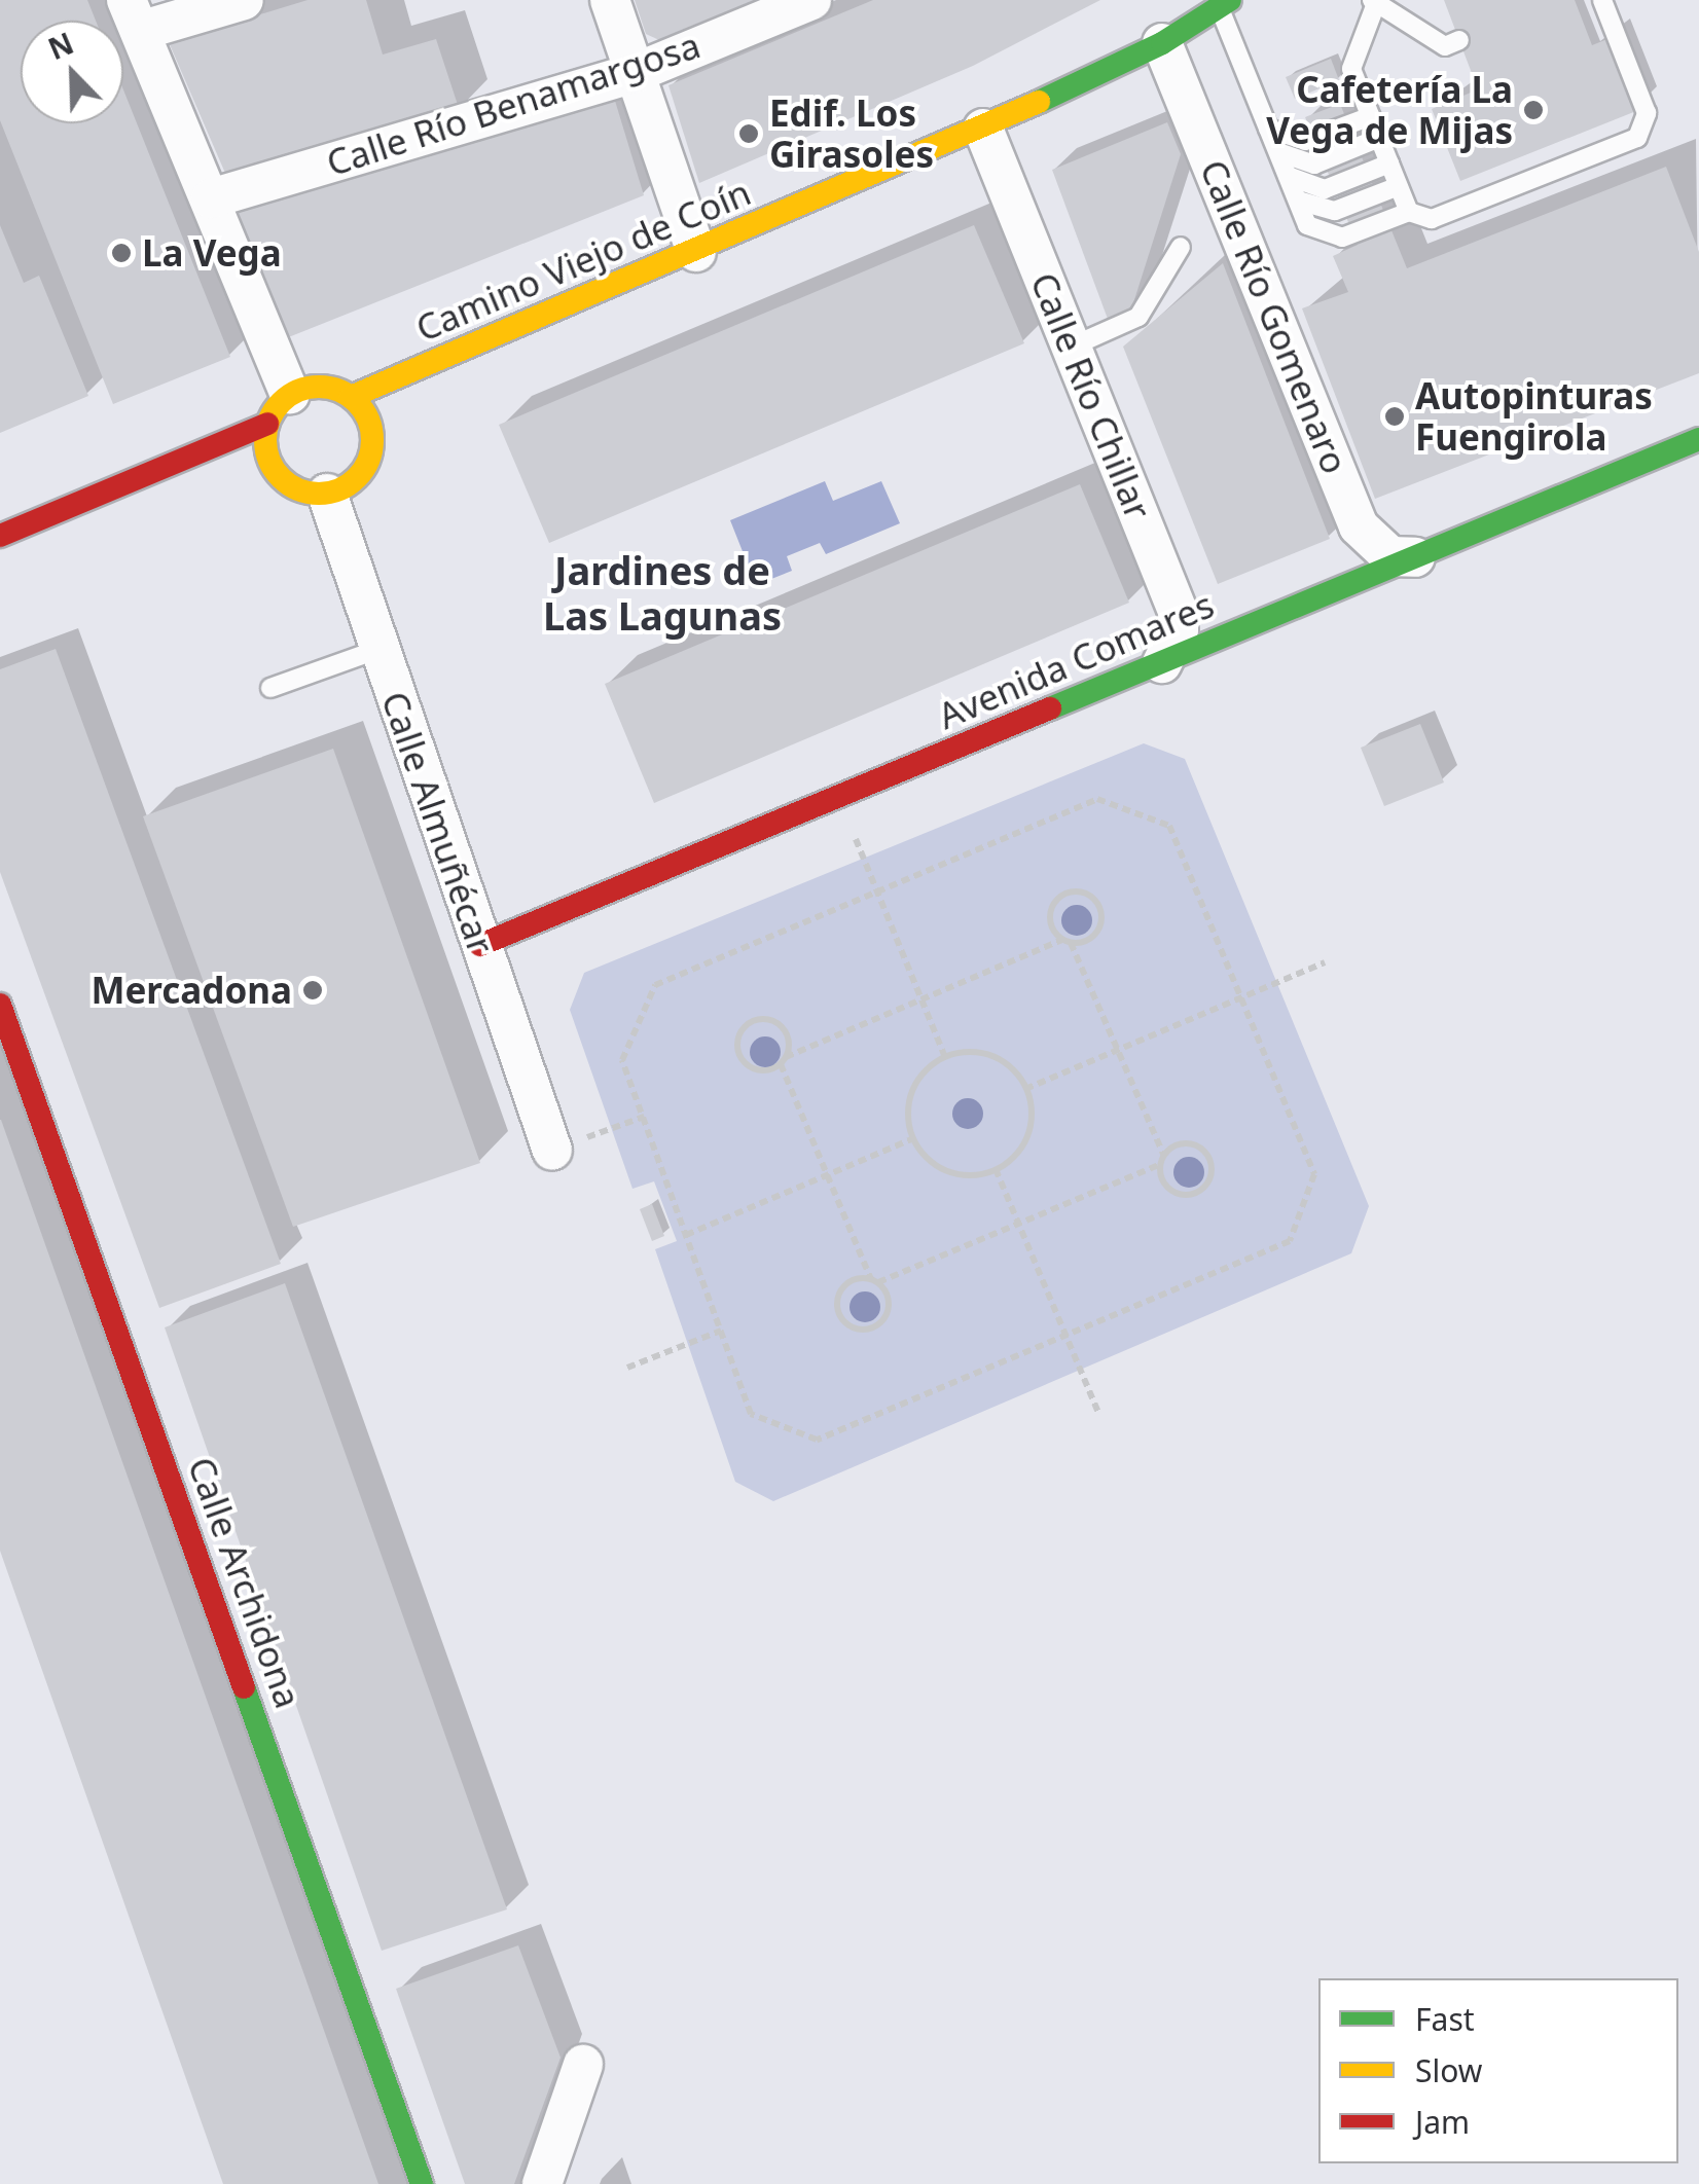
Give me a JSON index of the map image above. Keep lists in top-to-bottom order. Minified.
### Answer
{"streets":{"street":["Calle Río Benamargosa","Camino Viejo de Coín","Calle Río Gomenaro","Calle Río Chillar","Avenida Comares","Calle Almuñécar","Calle Archidona"]},"crossings":[["Camino Viejo de Coín","Calle Río Gomenaro"],["Camino Viejo de Coín","Calle Río Chillar"],["Camino Viejo de Coín","Calle Almuñécar"],["Calle Río Gomenaro","Avenida Comares"],["Calle Río Chillar","Avenida Comares"],["Avenida Comares","Calle Almuñécar"]],"districts":["Jardines de Las Lagunas"],"places":["Cafetería La Vega de Mijas","Edif. Los Girasoles","La Vega","Autopinturas Fuengirola","Mercadona"],"legend":["Fast","Slow","Jam"],"north":"top left"}
